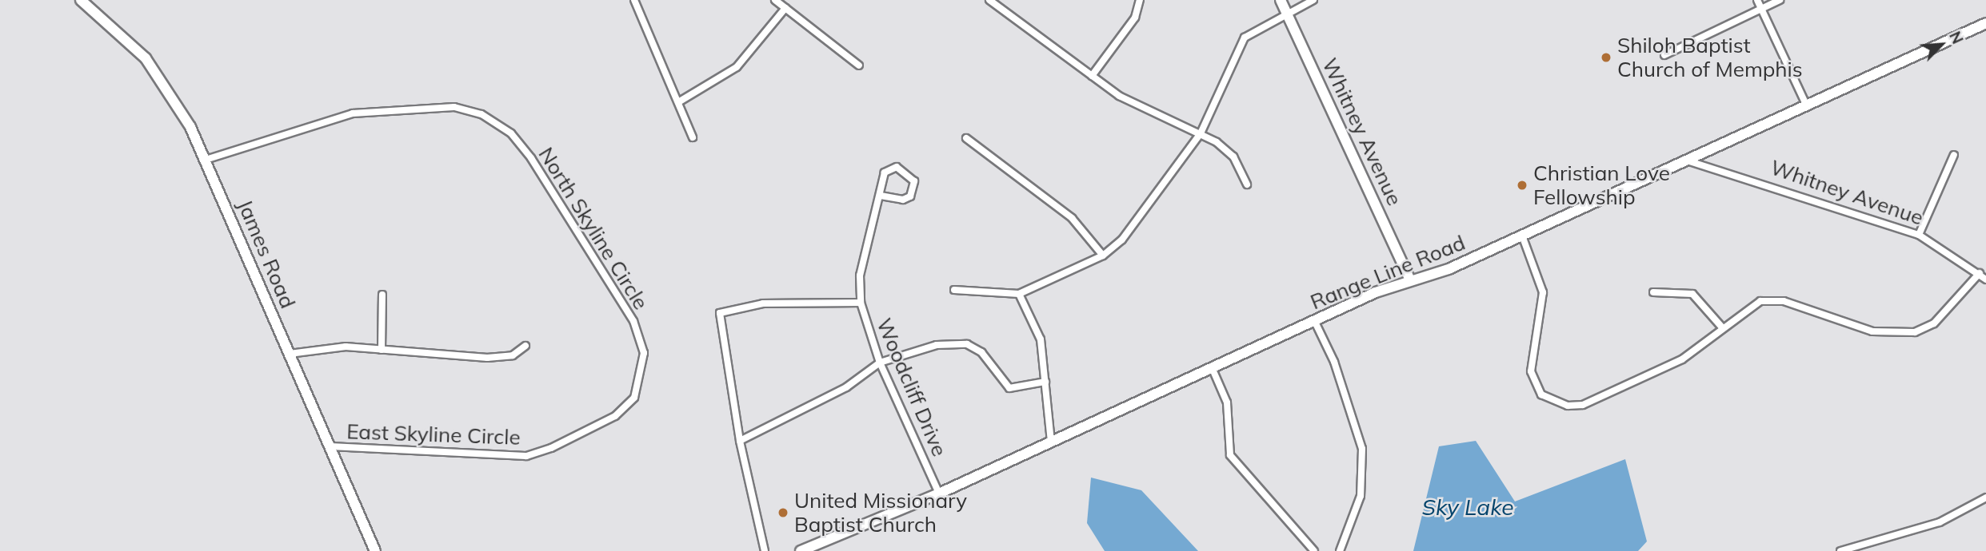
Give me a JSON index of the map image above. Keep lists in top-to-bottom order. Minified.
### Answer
{"streets":{"main road":["Whitney Avenue","James Road","Range Line Road"],"street":["North Skyline Circle","Woodcliff Drive","East Skyline Circle"]},"crossings":[["Whitney Avenue","Range Line Road"],["North Skyline Circle","James Road"],["North Skyline Circle","East Skyline Circle"],["James Road","East Skyline Circle"],["Range Line Road","Woodcliff Drive"]],"water":["Sky Lake"],"places":["Shiloh Baptist Church of Memphis","Christian Love Fellowship","United Missionary Baptist Church"],"north":"top right"}
